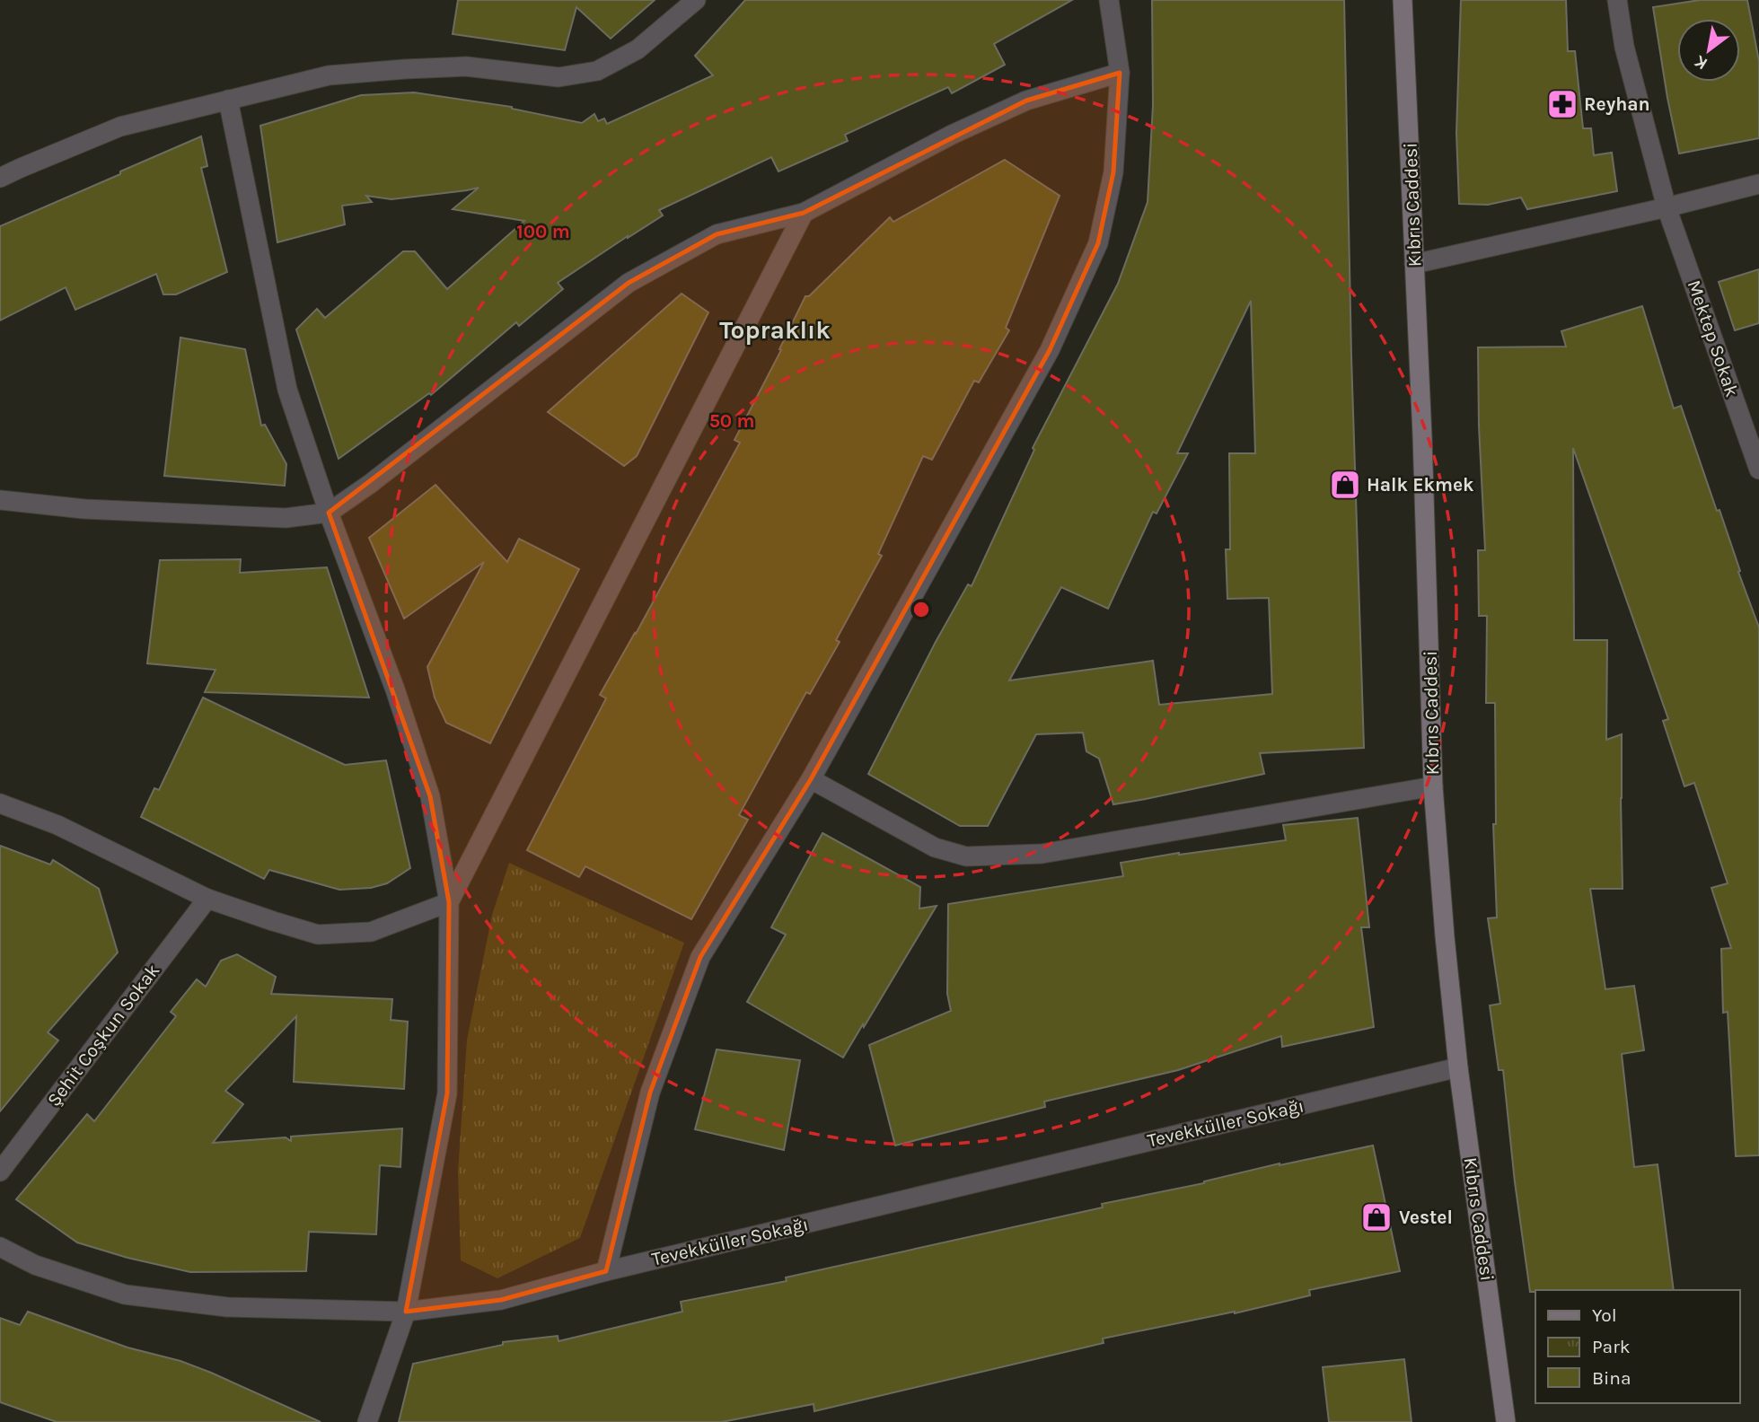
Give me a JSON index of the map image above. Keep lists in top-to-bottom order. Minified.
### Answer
{"streets":{"main road":["Kıbrıs Caddesi"],"street":["Mektep Sokak","Şehit Coşkun Sokak","Tevekküller Sokağı"]},"crossings":[["Kıbrıs Caddesi","Tevekküller Sokağı"]],"districts":["Topraklık"],"places":{"pharmacy":["Reyhan"],"shop":["Halk Ekmek","Vestel"]},"legend":["Yol","Park","Bina"],"north":"bottom left","rings":["100 m","50 m"]}
